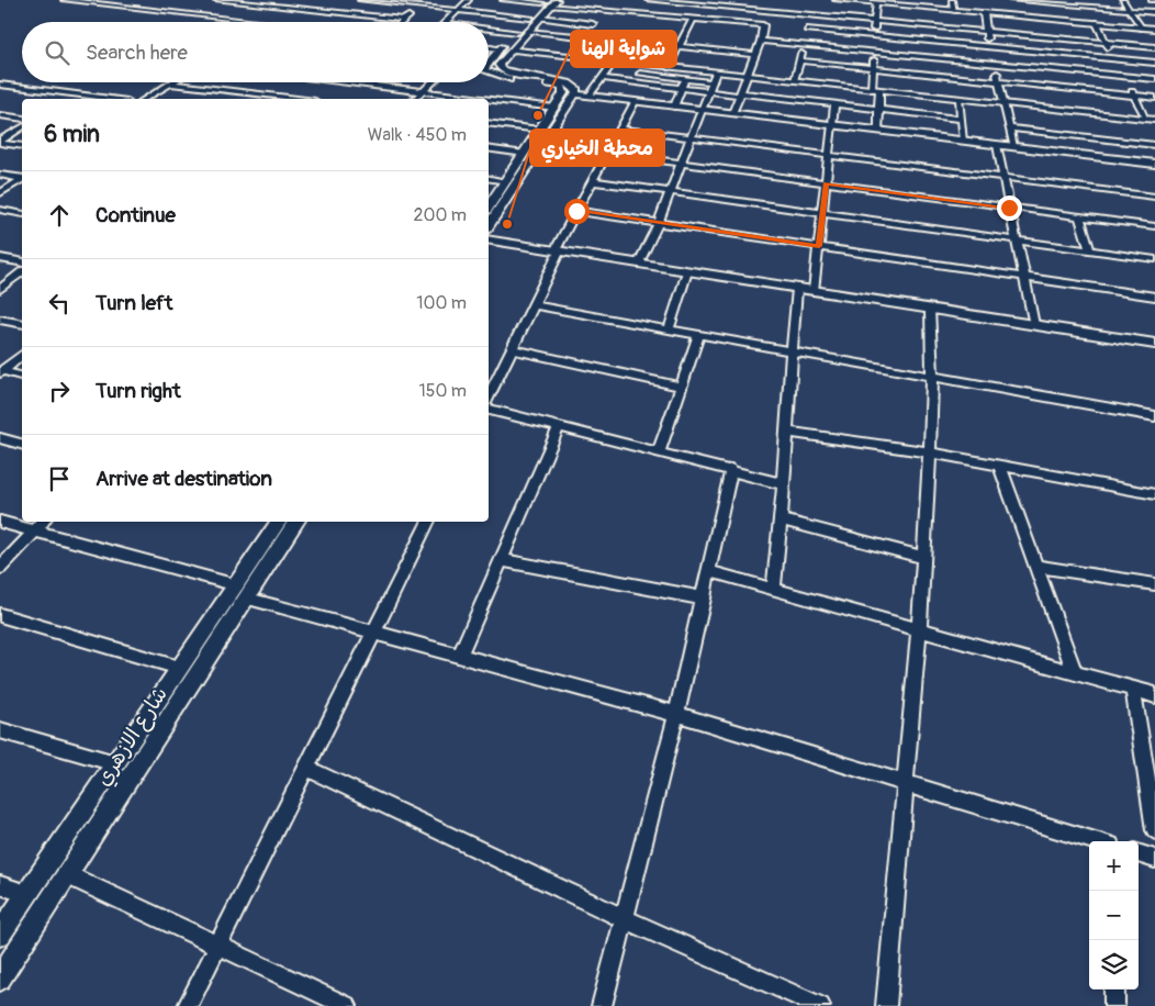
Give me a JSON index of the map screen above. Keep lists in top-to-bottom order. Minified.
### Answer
{"streets":{"street":["شارع الازهري"]},"places":["شواية الهنا","محطة الخياري"],"page":{"search":"Search here","heading":["6 min","Walk · 450 m"],"list":[["Continue","200 m"],["Turn left","100 m"],["Turn right","150 m"],"Arrive at destination"],"map_buttons":["+","−"]}}
